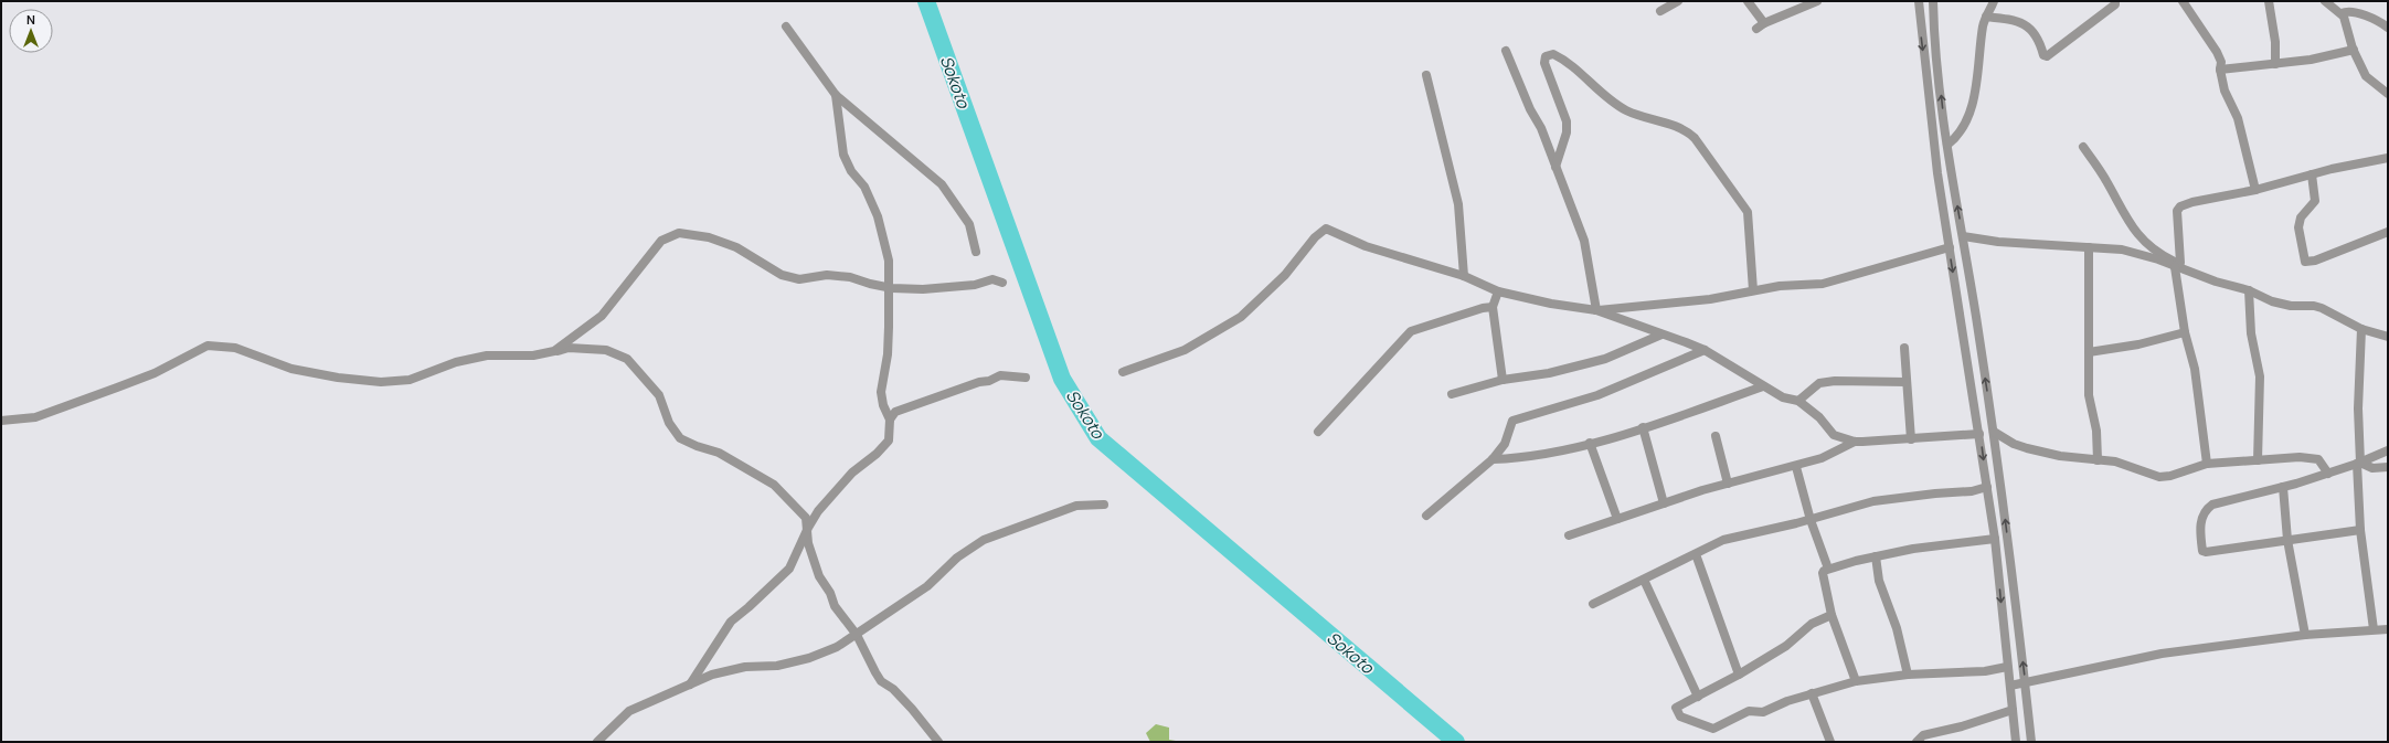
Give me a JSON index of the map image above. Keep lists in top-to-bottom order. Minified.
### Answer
{"water":["Sokoto"],"north":"top"}
